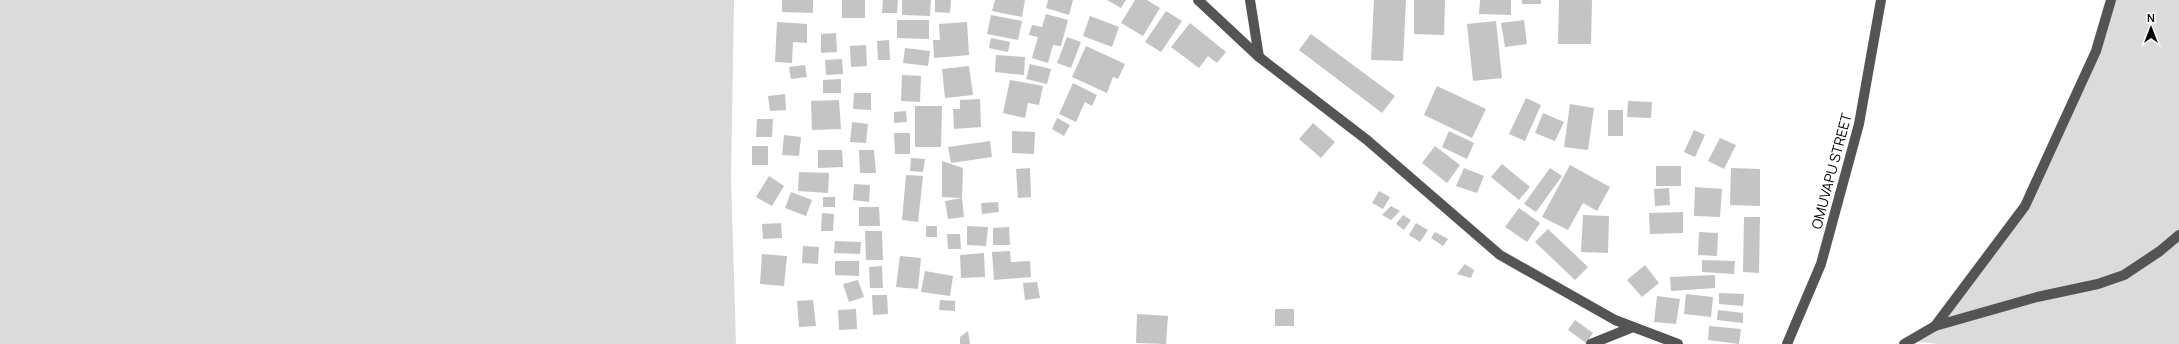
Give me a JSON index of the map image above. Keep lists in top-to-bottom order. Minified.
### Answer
{"streets":{"street":["OMUVAPU STREET"]},"north":"top"}
